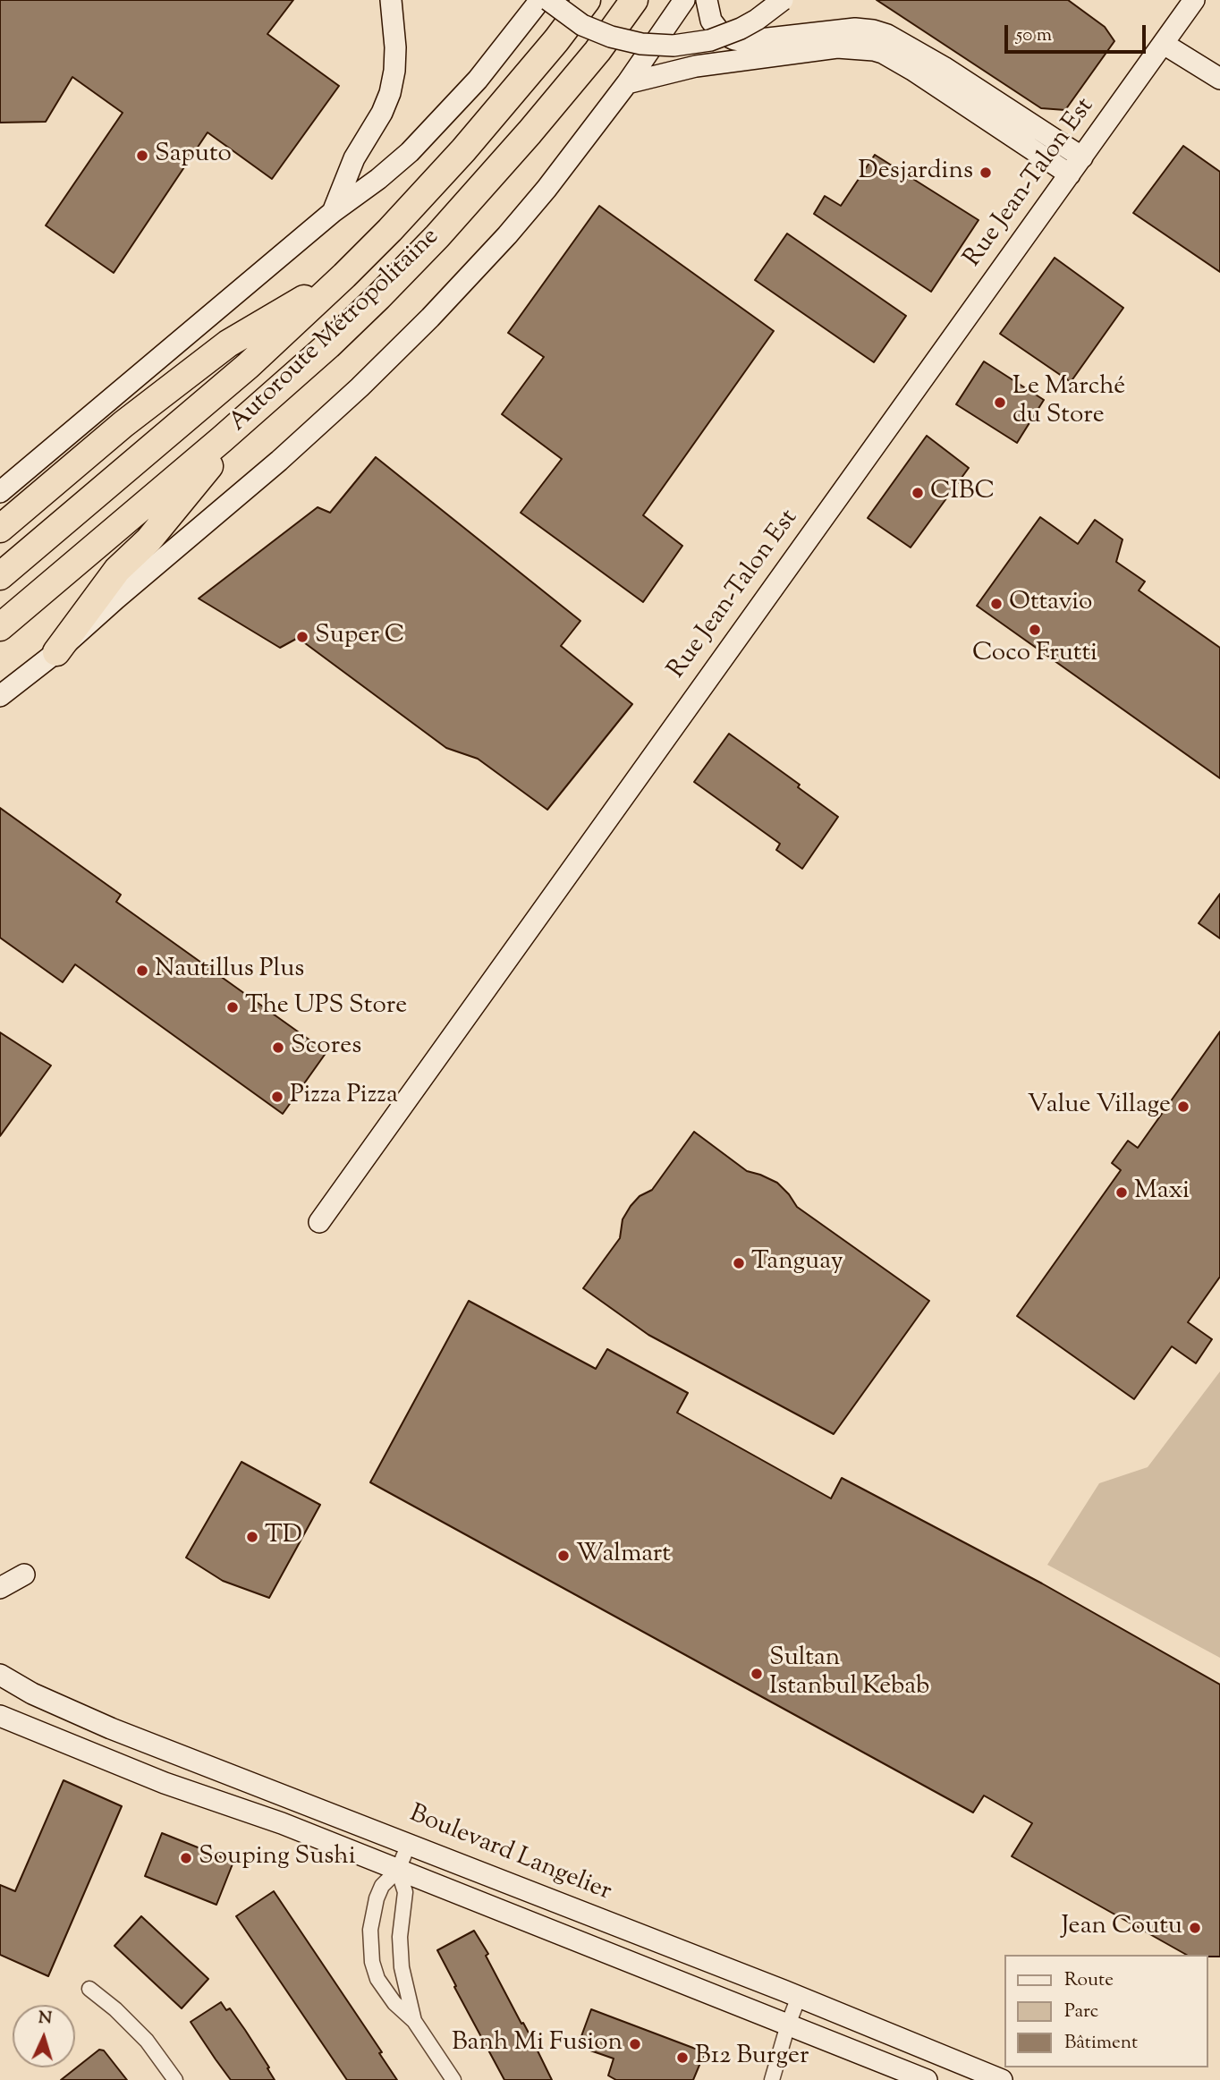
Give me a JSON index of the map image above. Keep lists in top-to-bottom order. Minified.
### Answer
{"streets":{"highway":["Autoroute Métropolitaine"],"main road":["Rue Jean-Talon Est","Boulevard Langelier"]},"places":["Saputo","Desjardins","Le Marché du Store","CIBC","Ottavio","Coco Frutti","Super C","Nautillus Plus","The UPS Store","Scores","Pizza Pizza","Value Village","Maxi","Tanguay","TD","Walmart","Sultan Istanbul Kebab","Souping Sushi","Jean Coutu","Banh Mi Fusion","B12 Burger"],"legend":["Route","Parc","Bâtiment"],"scale_bar":"50 m","north":"top"}
